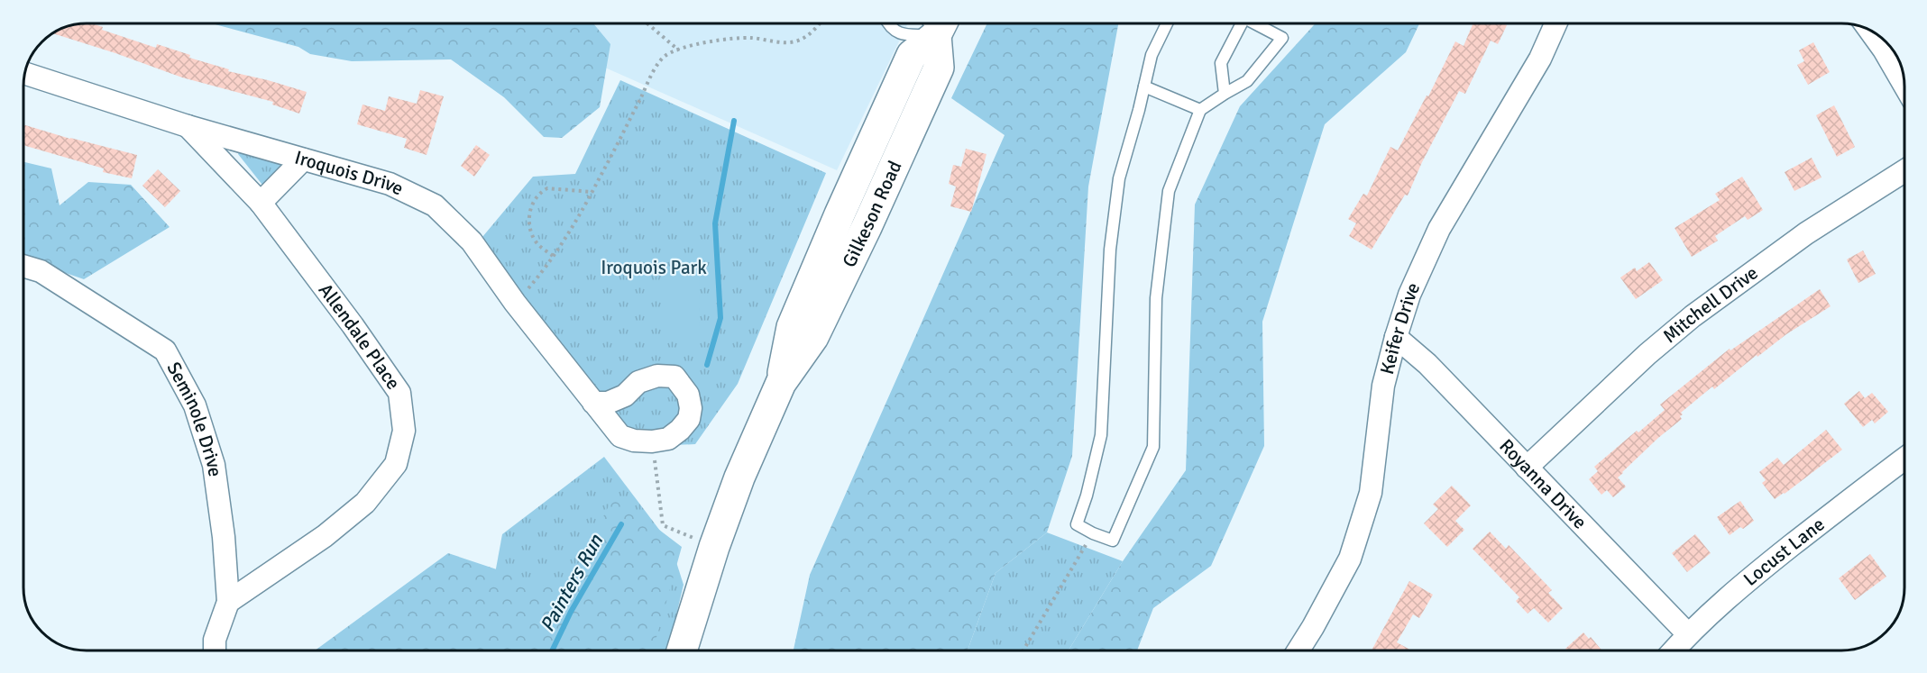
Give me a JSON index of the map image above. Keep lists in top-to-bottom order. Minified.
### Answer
{"streets":{"street":["Iroquois Drive","Gilkeson Road","Mitchell Drive","Keifer Drive","Allendale Place","Seminole Drive","Royanna Drive","Locust Lane"]},"crossings":[["Iroquois Drive","Allendale Place"],["Mitchell Drive","Royanna Drive"],["Keifer Drive","Royanna Drive"],["Allendale Place","Seminole Drive"],["Royanna Drive","Locust Lane"]],"water":["Painters Run"],"parks":["Iroquois Park"]}
